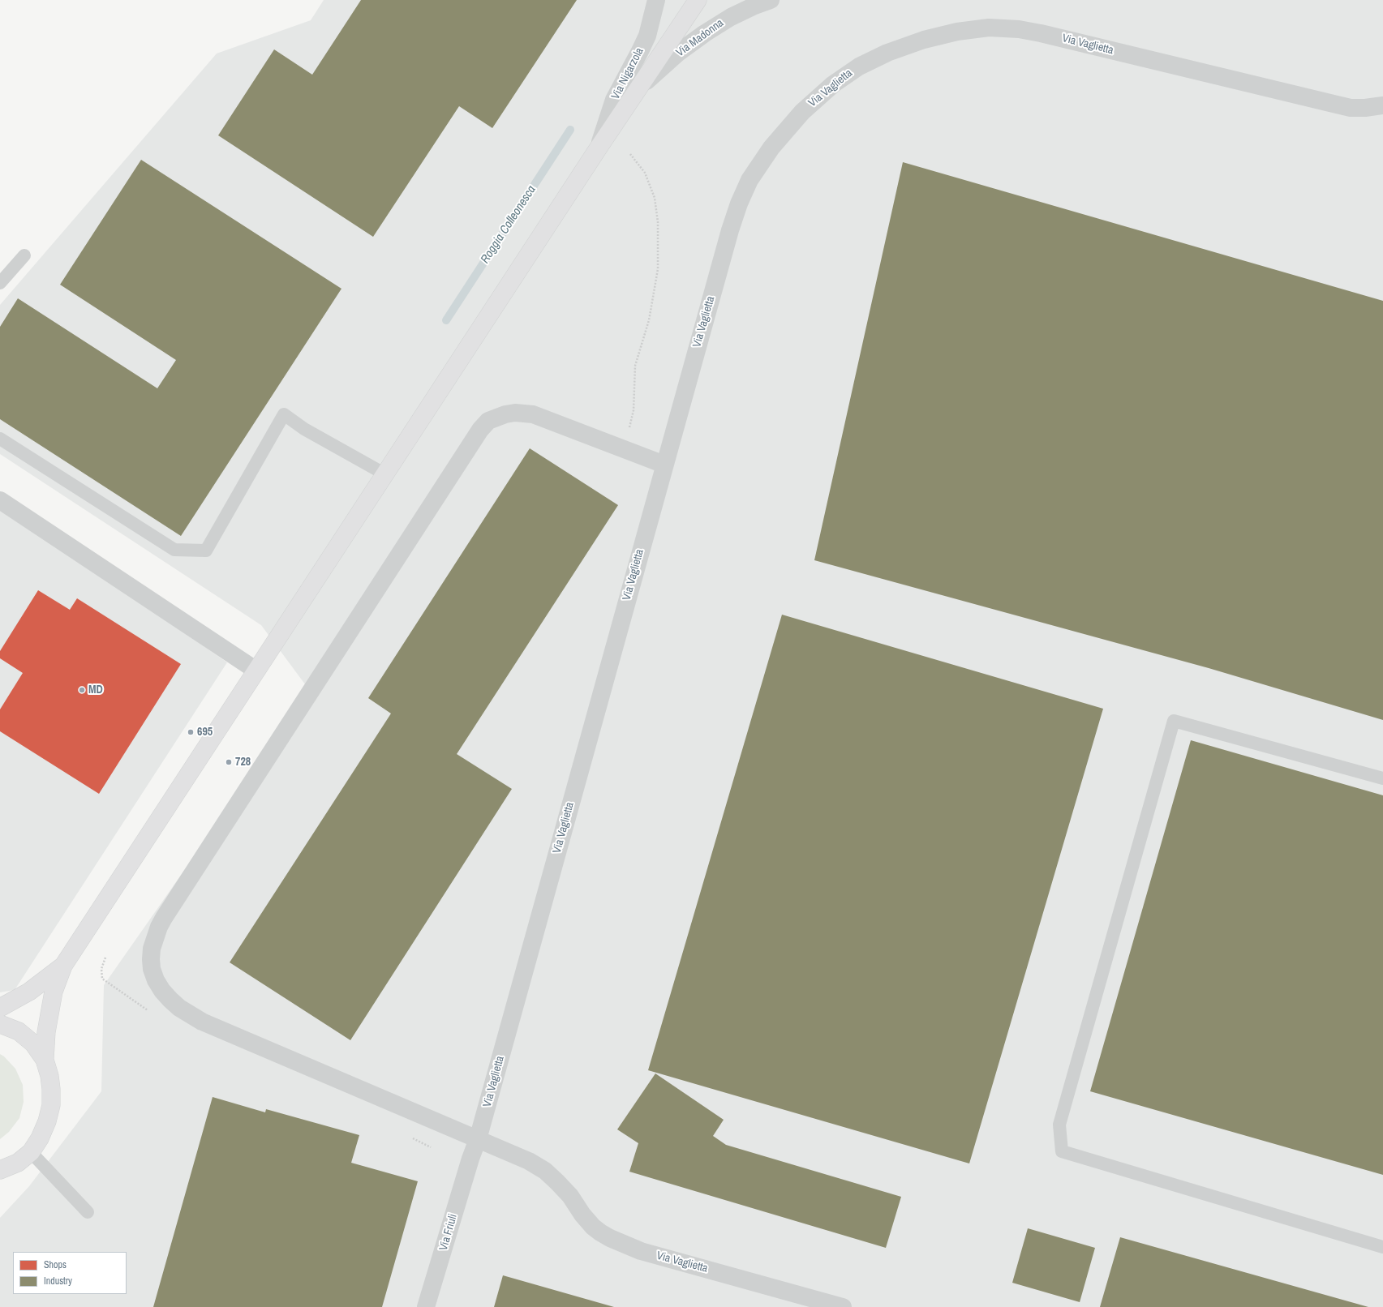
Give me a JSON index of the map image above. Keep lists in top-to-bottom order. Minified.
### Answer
{"streets":{"street":["Via Madonna","Via Vaglietta","Via Nigarzola","Via Friuli"]},"crossings":[["Via Vaglietta","Via Friuli"]],"water":["Roggia Colleonesca"],"places":["MD","695","728"],"legend":["Shops","Industry"]}
